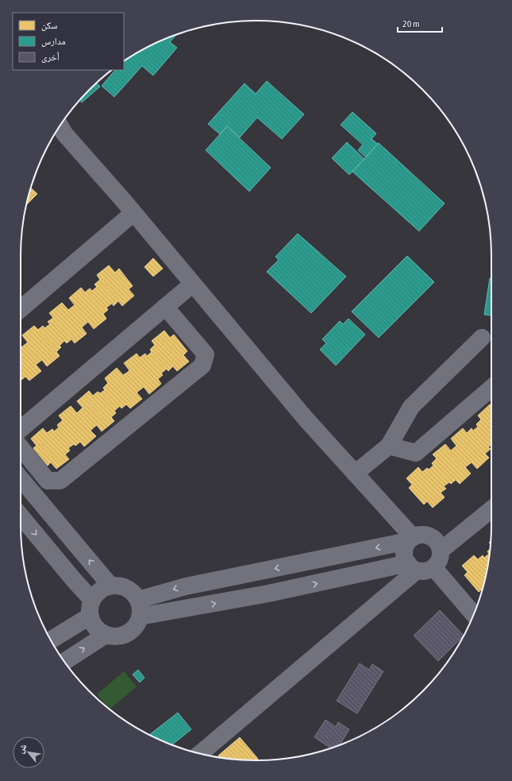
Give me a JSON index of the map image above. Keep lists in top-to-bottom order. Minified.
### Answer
{"legend":["سكن","مدارس","أخرى"],"scale_bar":"20 m","north":"top left"}
